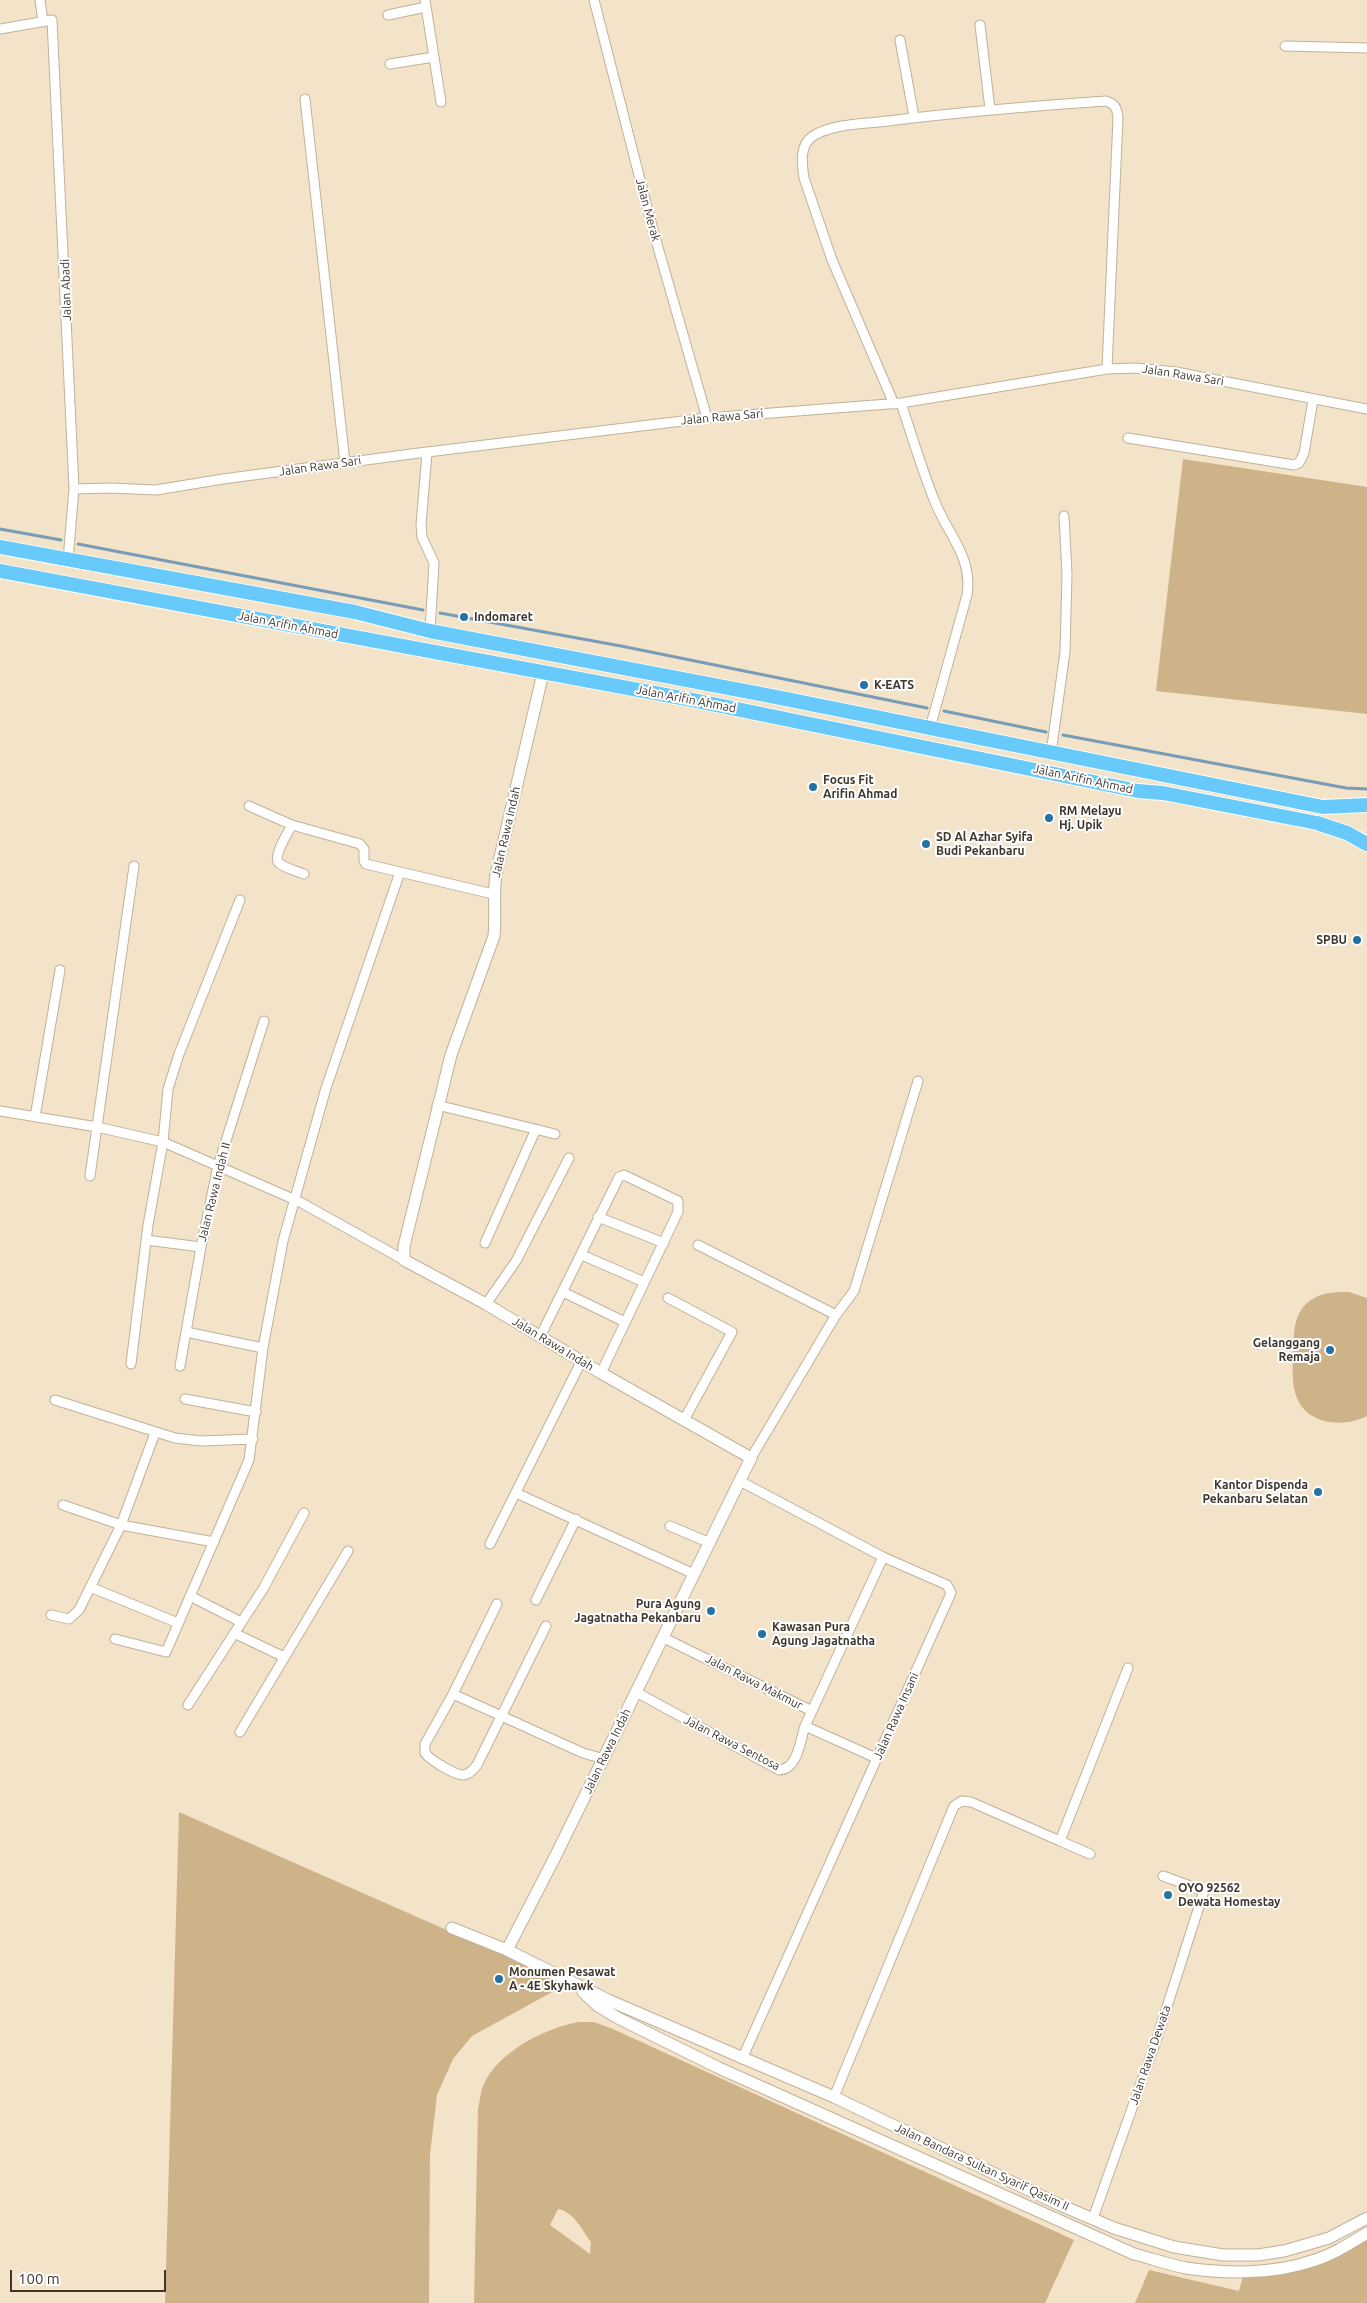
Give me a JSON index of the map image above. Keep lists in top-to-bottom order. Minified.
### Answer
{"streets":{"main road":["Jalan Arifin Ahmad"],"street":["Jalan Merak","Jalan Abadi","Jalan Rawa Sari","Jalan Rawa Indah","Jalan Rawa Indah II","Jalan Rawa Makmur","Jalan Rawa Insani","Jalan Rawa Sentosa","Jalan Rawa Dewata","Jalan Bandara Sultan Syarif Qasim II"]},"crossings":[["Jalan Merak","Jalan Rawa Sari"],["Jalan Abadi","Jalan Rawa Sari"],["Jalan Abadi","Jalan Arifin Ahmad"],["Jalan Arifin Ahmad","Jalan Rawa Indah"],["Jalan Rawa Indah","Jalan Rawa Makmur"],["Jalan Rawa Indah","Jalan Rawa Insani"],["Jalan Rawa Indah","Jalan Rawa Sentosa"],["Jalan Rawa Makmur","Jalan Rawa Insani"],["Jalan Rawa Makmur","Jalan Rawa Sentosa"],["Jalan Rawa Insani","Jalan Bandara Sultan Syarif Qasim II"],["Jalan Rawa Dewata","Jalan Bandara Sultan Syarif Qasim II"]],"places":["Indomaret","K-EATS","Focus Fit Arifin Ahmad","RM Melayu Hj. Upik","SD Al Azhar Syifa Budi Pekanbaru","SPBU","Gelanggang Remaja","Kantor Dispenda Pekanbaru Selatan","Pura Agung Jagatnatha Pekanbaru","Kawasan Pura Agung Jagatnatha","OYO 92562 Dewata Homestay","Monumen Pesawat A - 4E Skyhawk"],"scale_bar":"100 m"}
